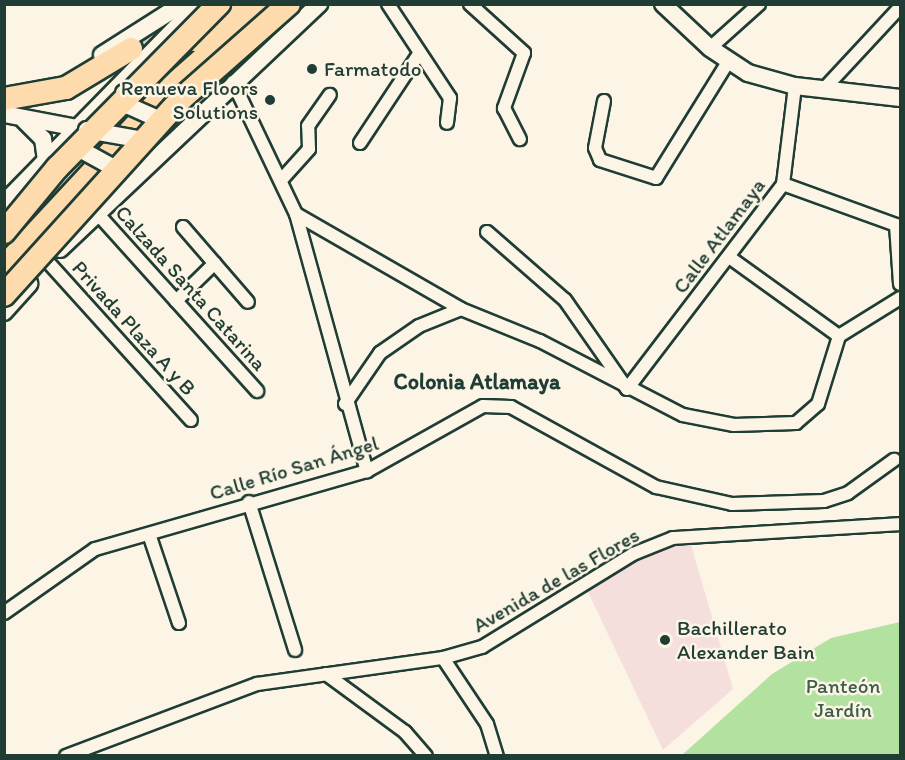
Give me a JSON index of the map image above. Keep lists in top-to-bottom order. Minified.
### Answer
{"streets":{"street":["Calle Atlamaya","Calzada Santa Catarina","Privada Plaza A y B","Calle Río San Ángel","Avenida de las Flores"]},"districts":["Colonia Atlamaya"],"parks":["Panteón Jardín"],"places":["Farmatodo","Renueva Floors Solutions","Bachillerato Alexander Bain"]}
